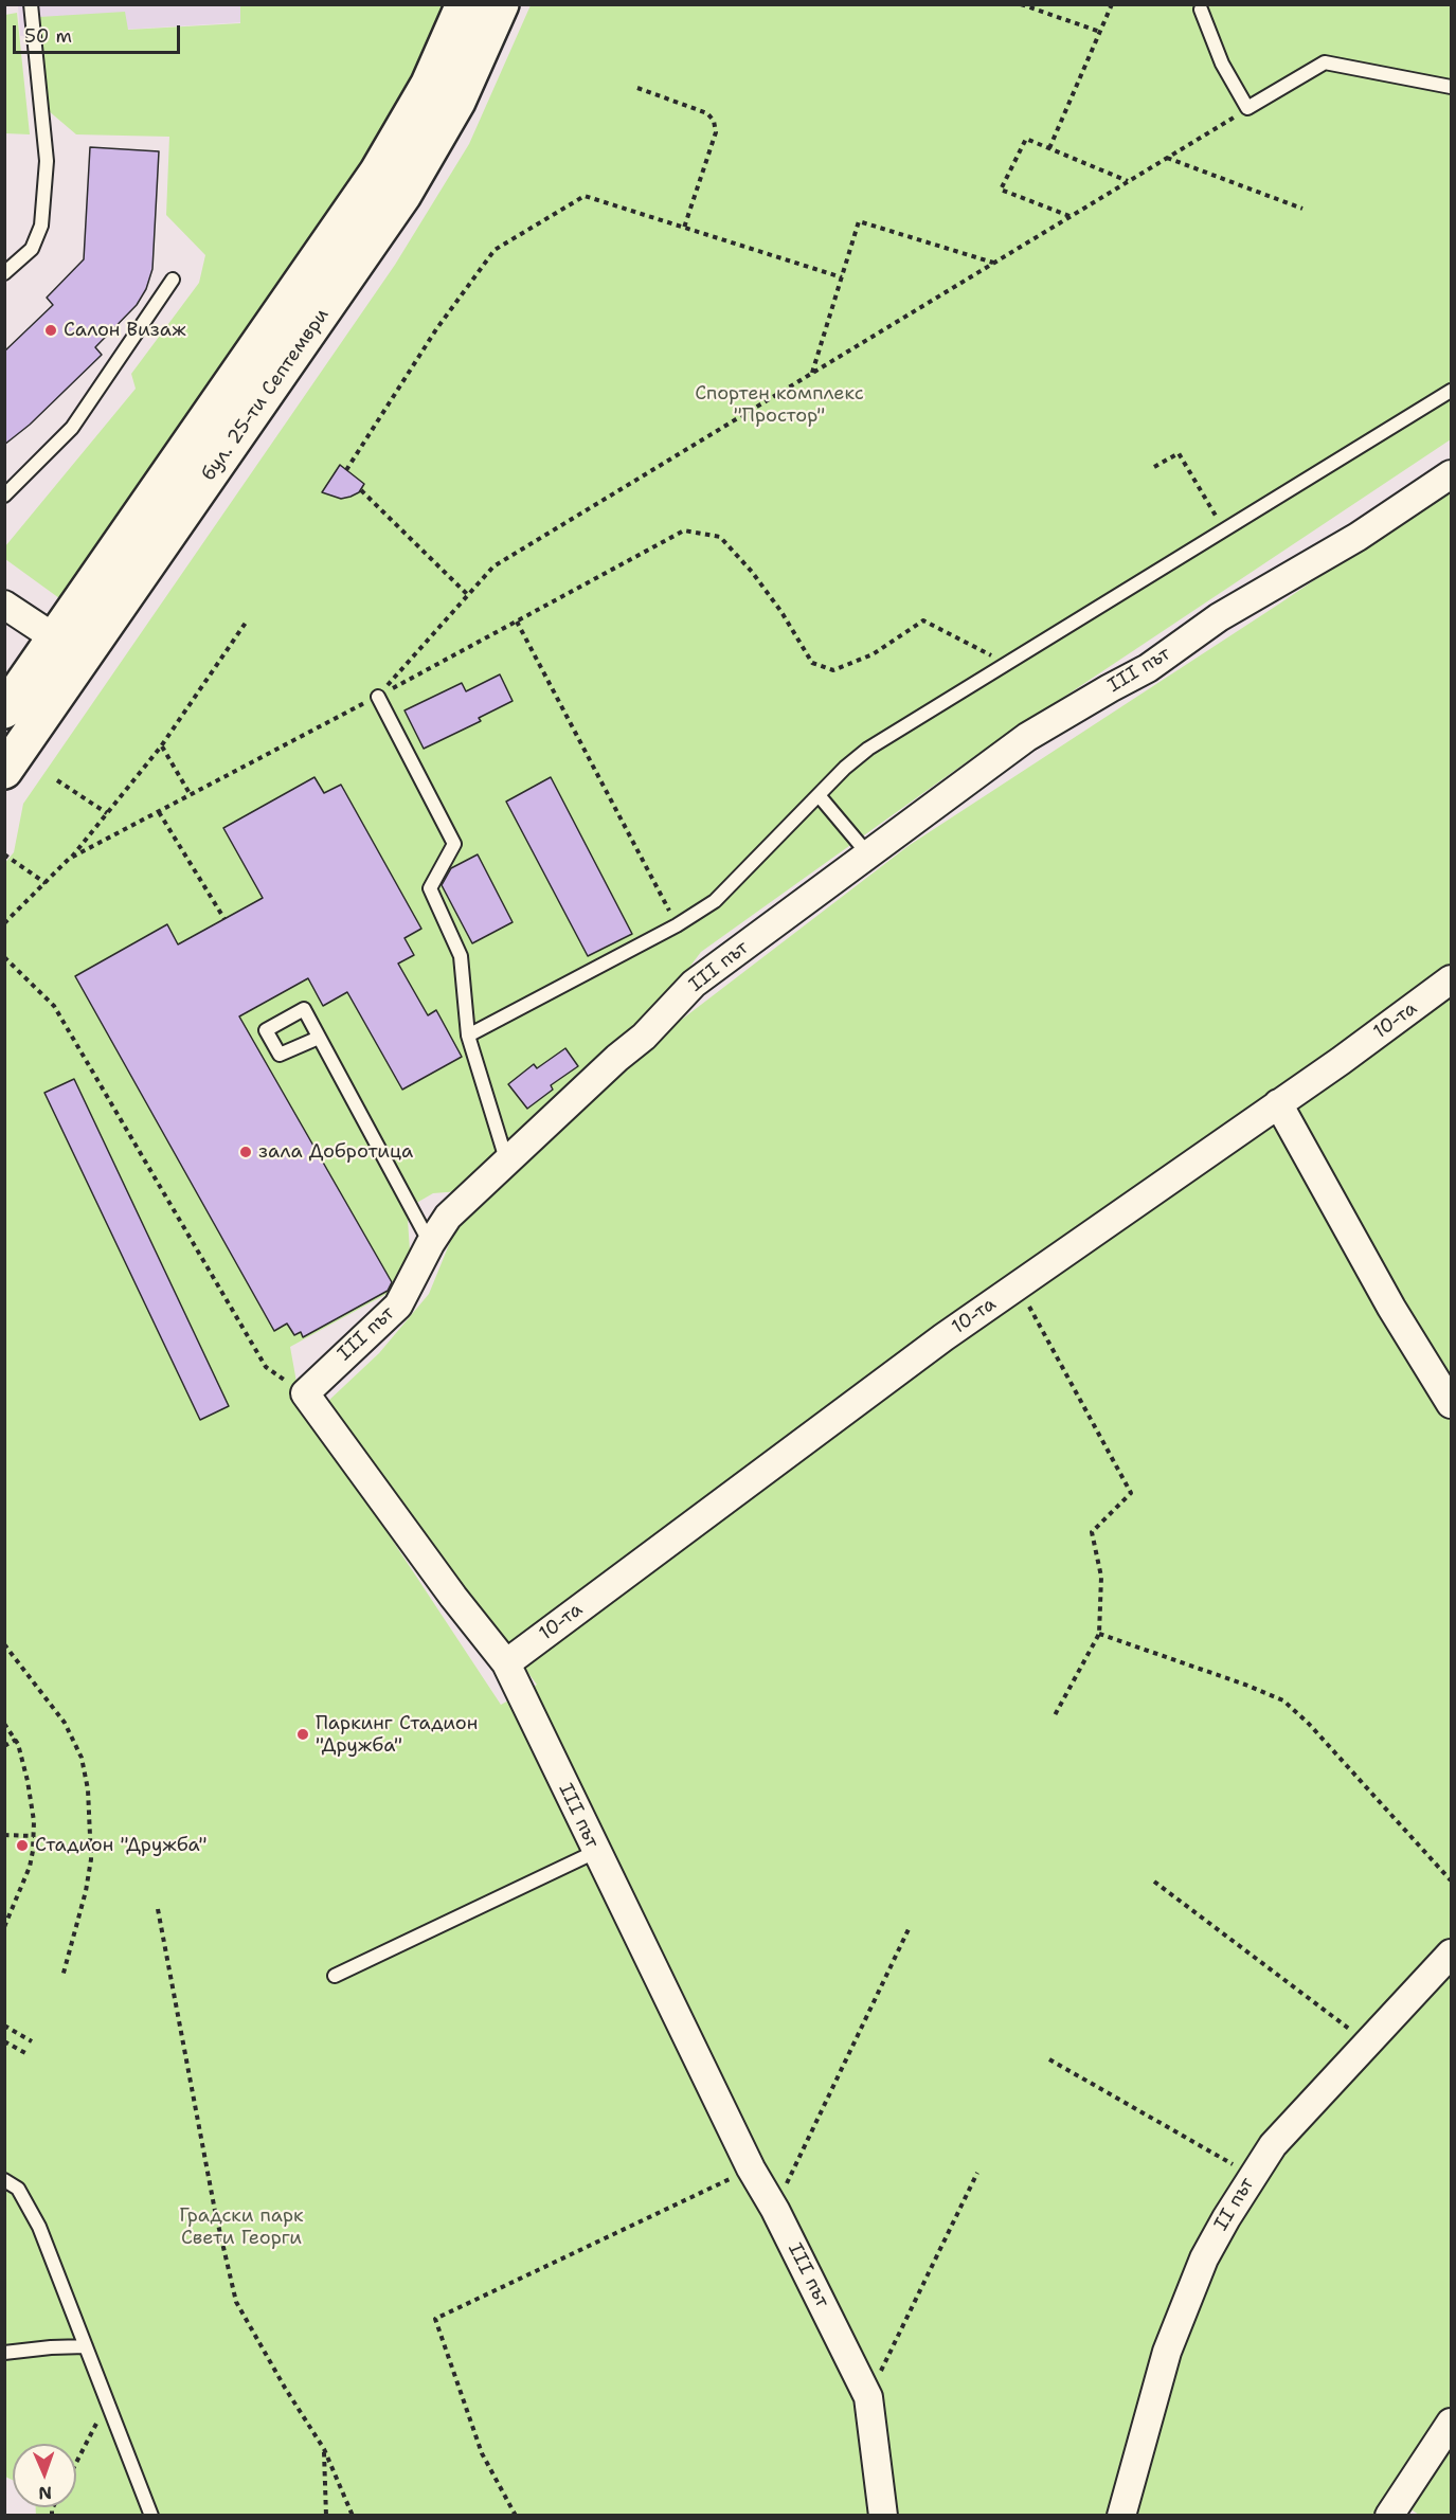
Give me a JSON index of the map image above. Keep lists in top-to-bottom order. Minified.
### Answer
{"streets":{"main road":["бул. 25-ти Септември"],"street":["ІІІ път","10-та","ІІ път"]},"crossings":[["ІІІ път","10-та"]],"parks":["Спортен комплекс \"Простор\"","Градски парк Свети Георги"],"places":["Салон Визаж","зала Добротица","Паркинг Стадион \"Дружба\"","Стадион \"Дружба\""],"scale_bar":"50 m","north":"bottom"}
